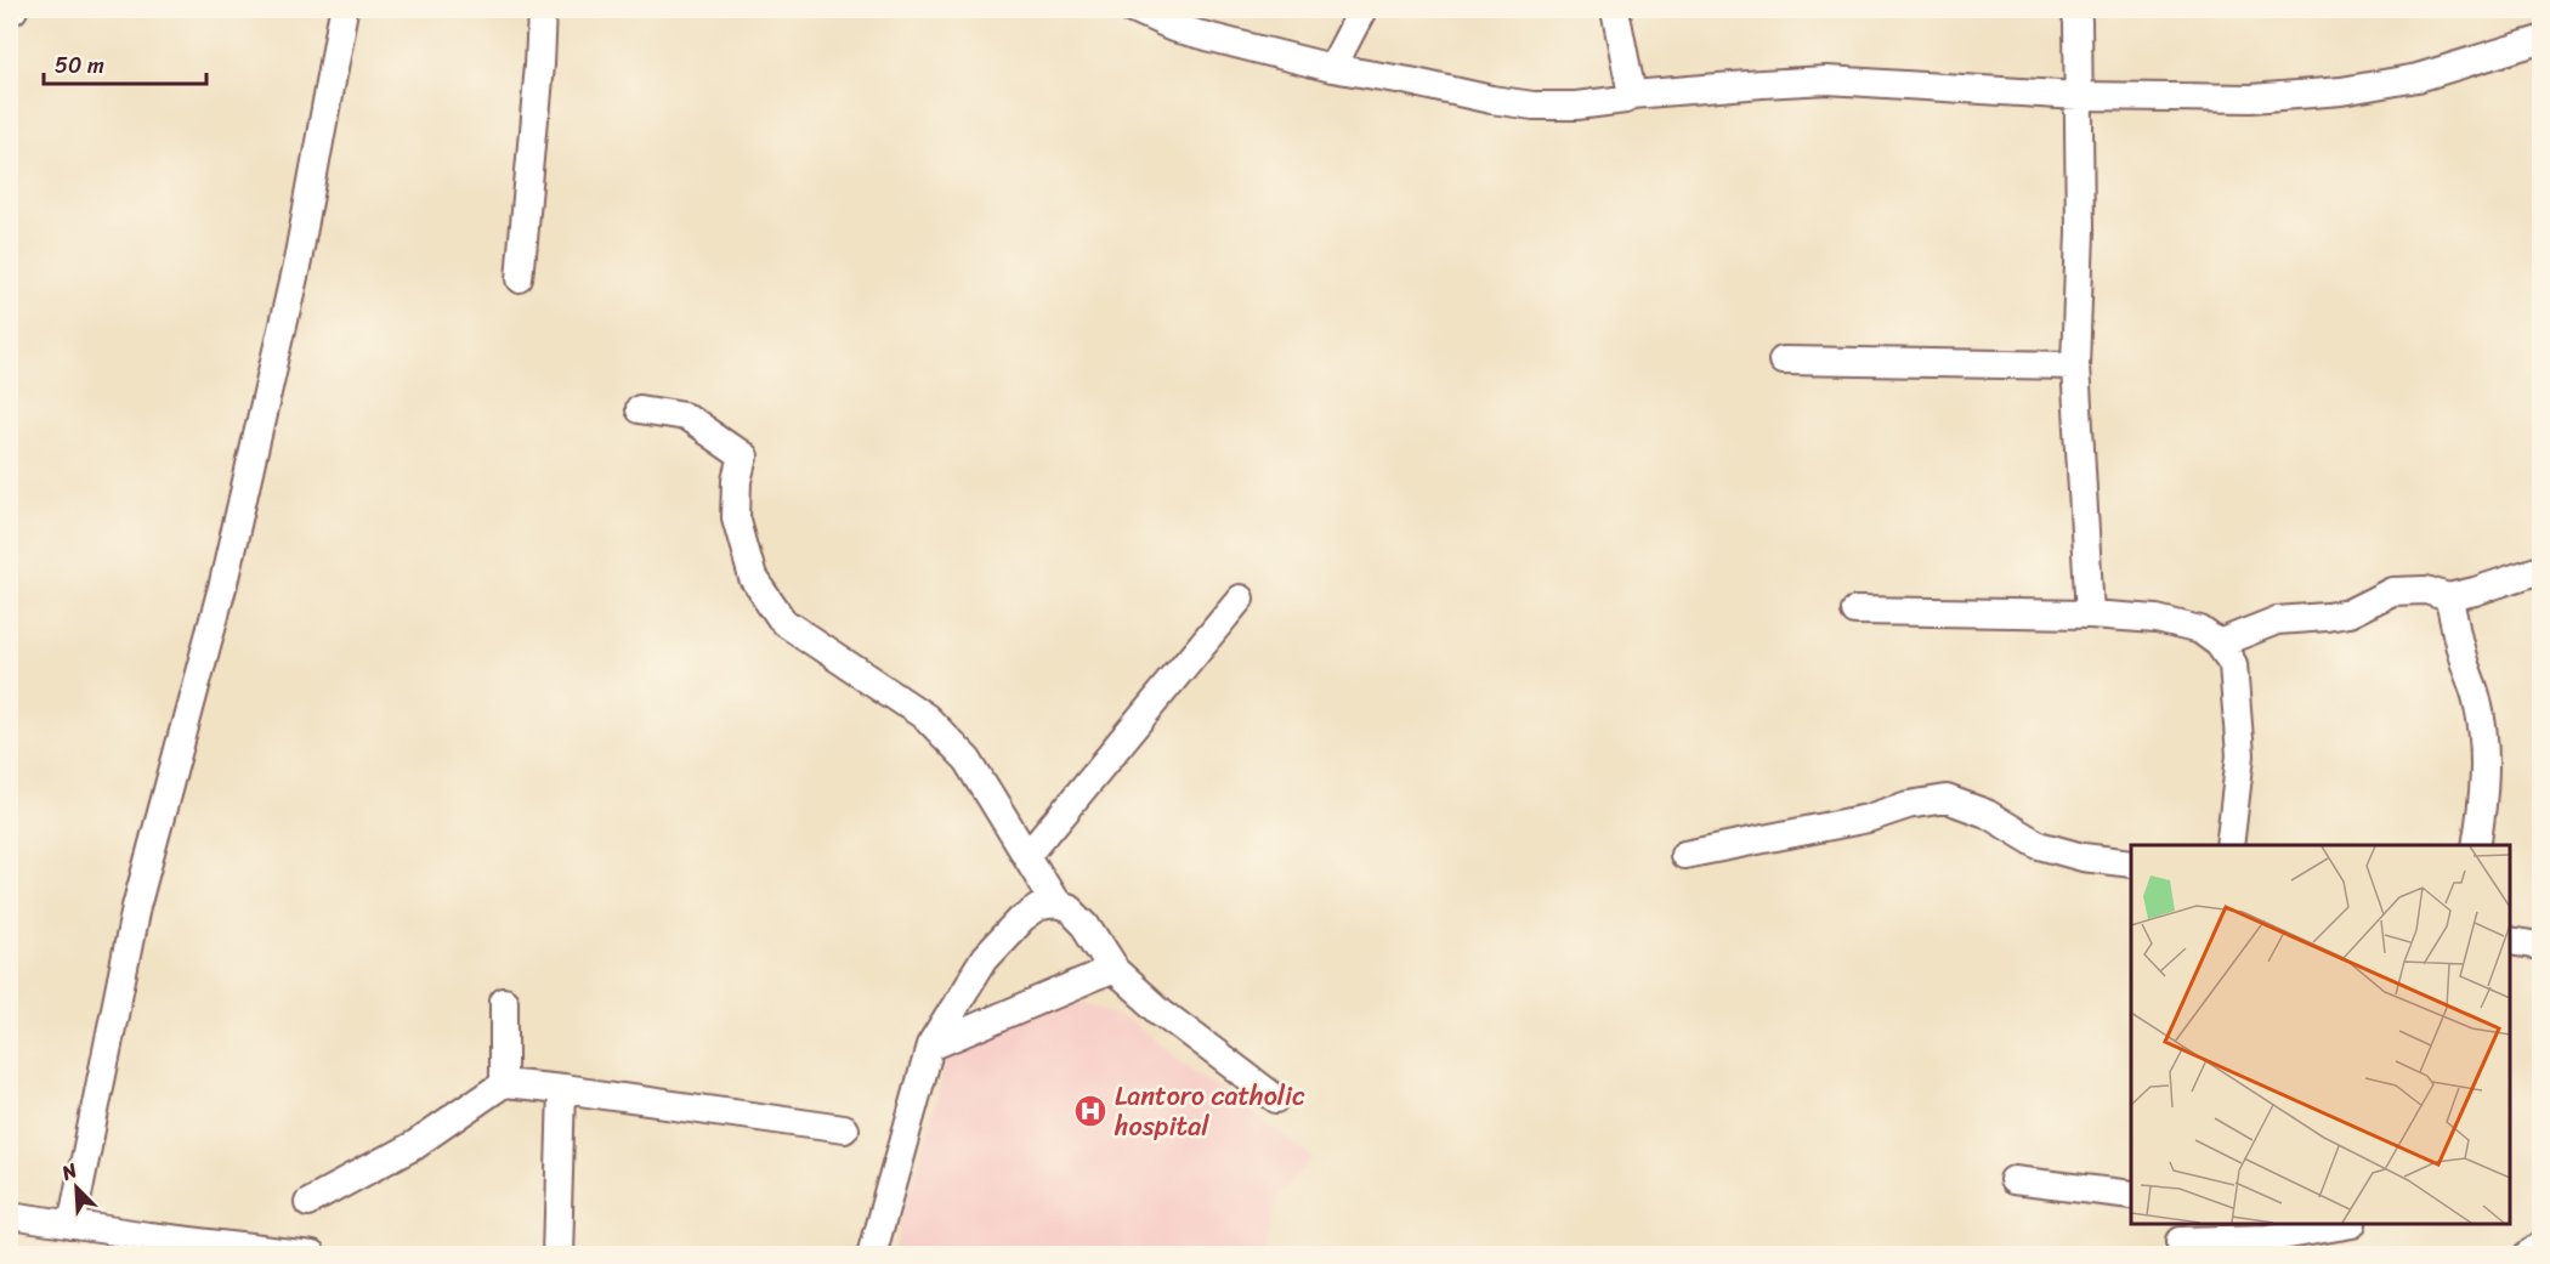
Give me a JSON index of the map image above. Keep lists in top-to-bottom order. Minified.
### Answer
{"places":{"hospital":["Lantoro catholic hospital"]},"scale_bar":"50 m","north":"top left"}
